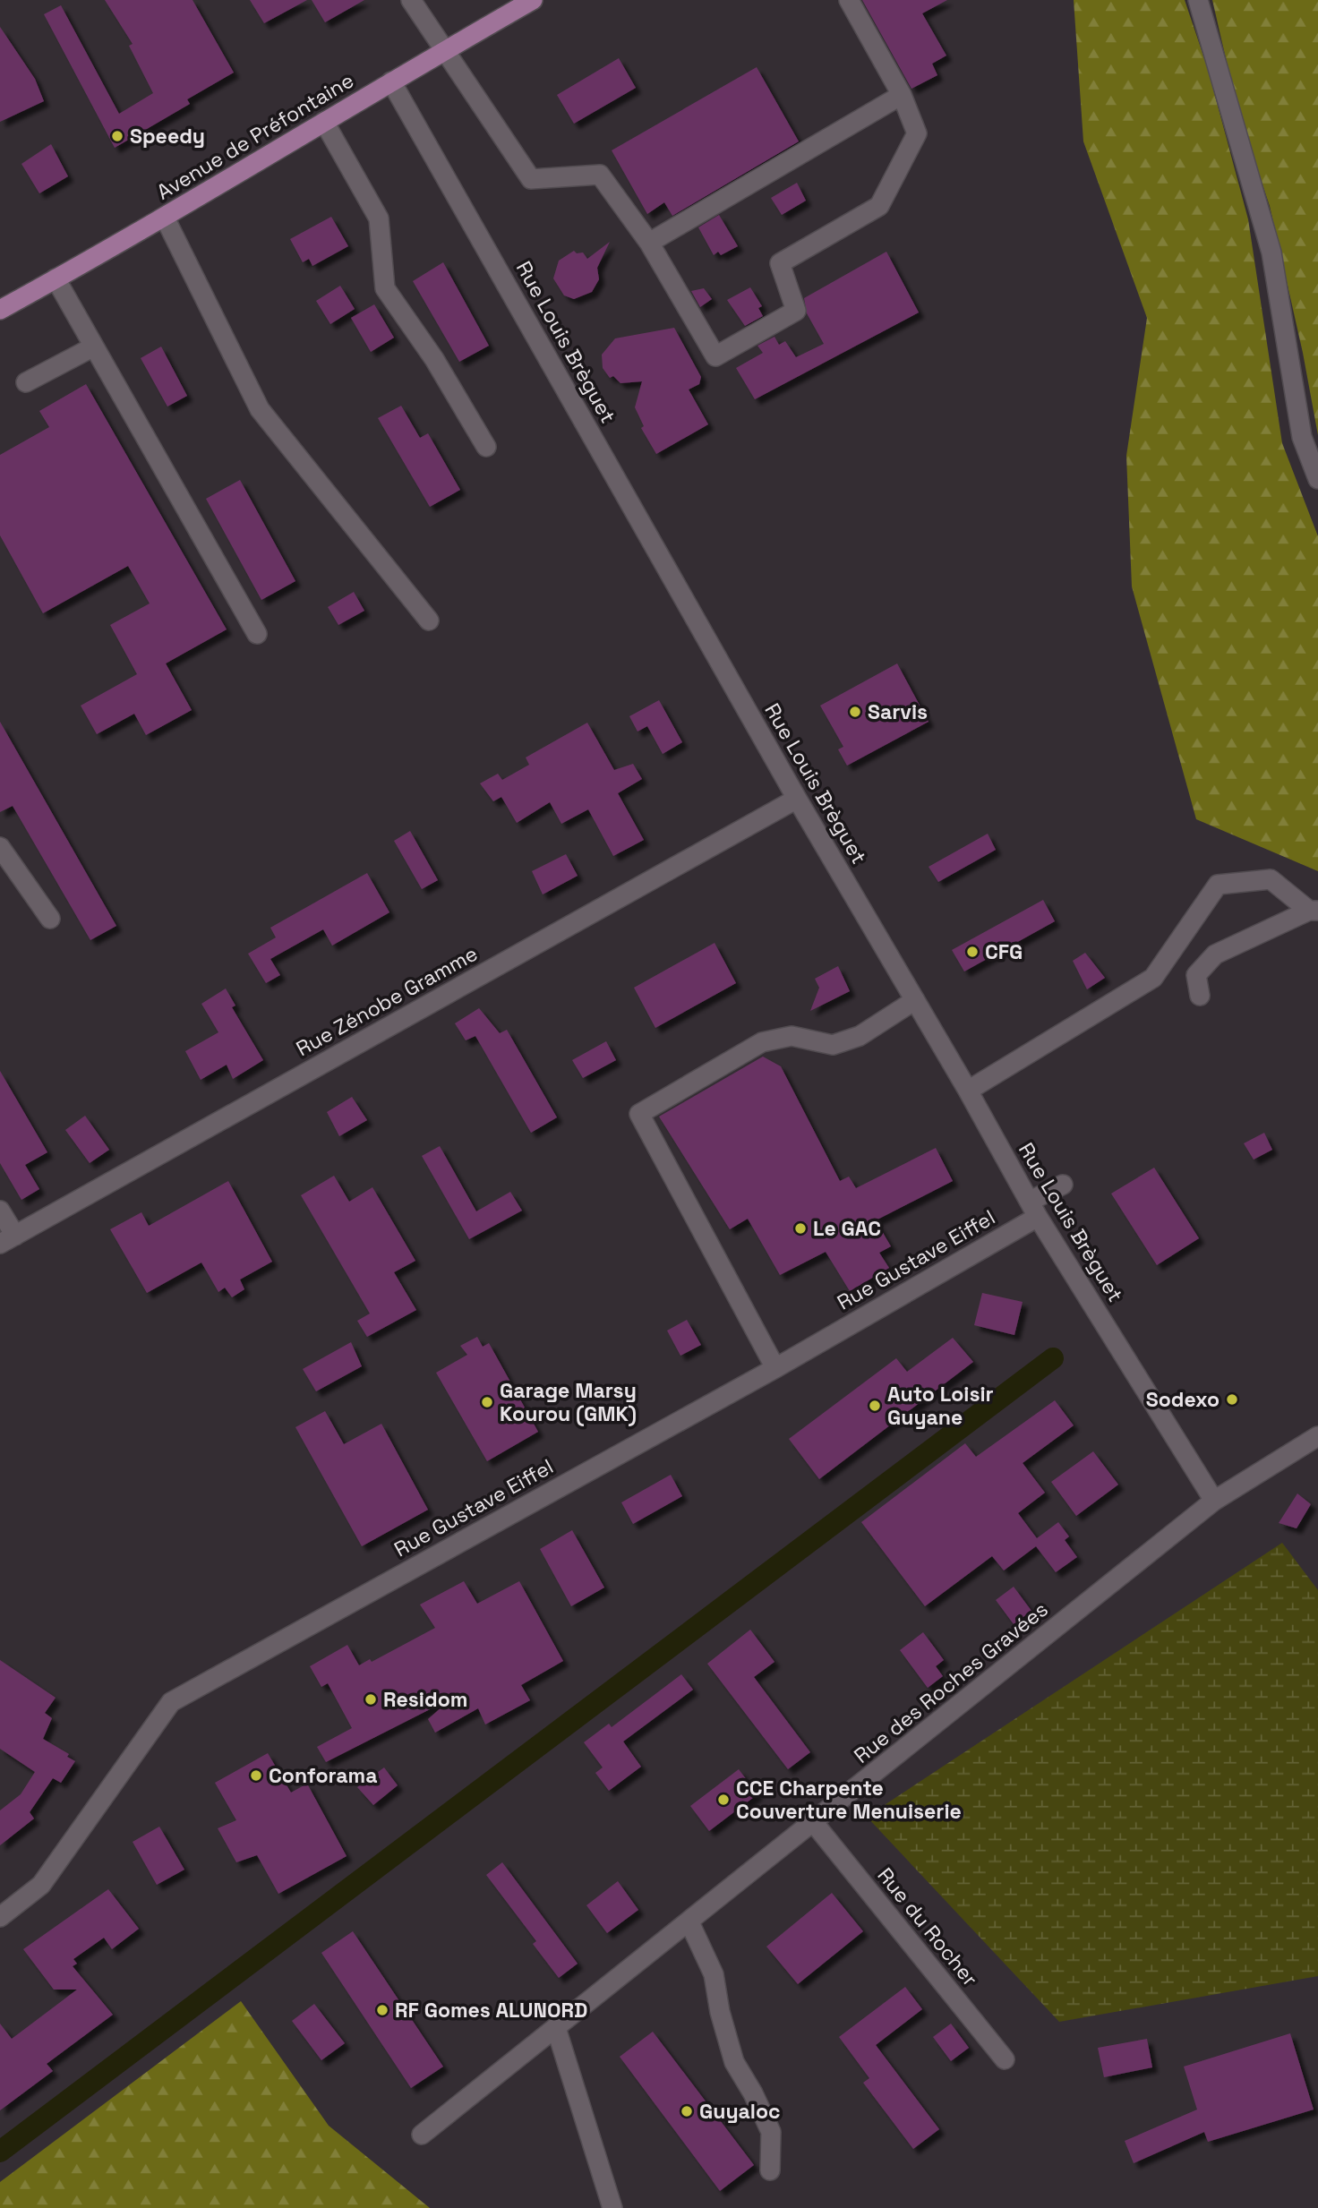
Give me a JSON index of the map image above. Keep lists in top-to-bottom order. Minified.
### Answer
{"streets":{"main road":["Avenue de Préfontaine"],"street":["Rue Louis Brèguet","Rue Zénobe Gramme","Rue Gustave Eiffel","Rue des Roches Gravées","Rue du Rocher"]},"crossings":[["Avenue de Préfontaine","Rue Louis Brèguet"],["Rue Louis Brèguet","Rue Zénobe Gramme"],["Rue Louis Brèguet","Rue Gustave Eiffel"],["Rue Louis Brèguet","Rue des Roches Gravées"],["Rue des Roches Gravées","Rue du Rocher"]],"places":["Speedy","Sarvis","CFG","Le GAC","Sodexo","Garage Marsy Kourou (GMK)","Auto Loisir Guyane","Residom","Conforama","CCE Charpente Couverture Menuiserie","RF Gomes ALUNORD","Guyaloc"]}
